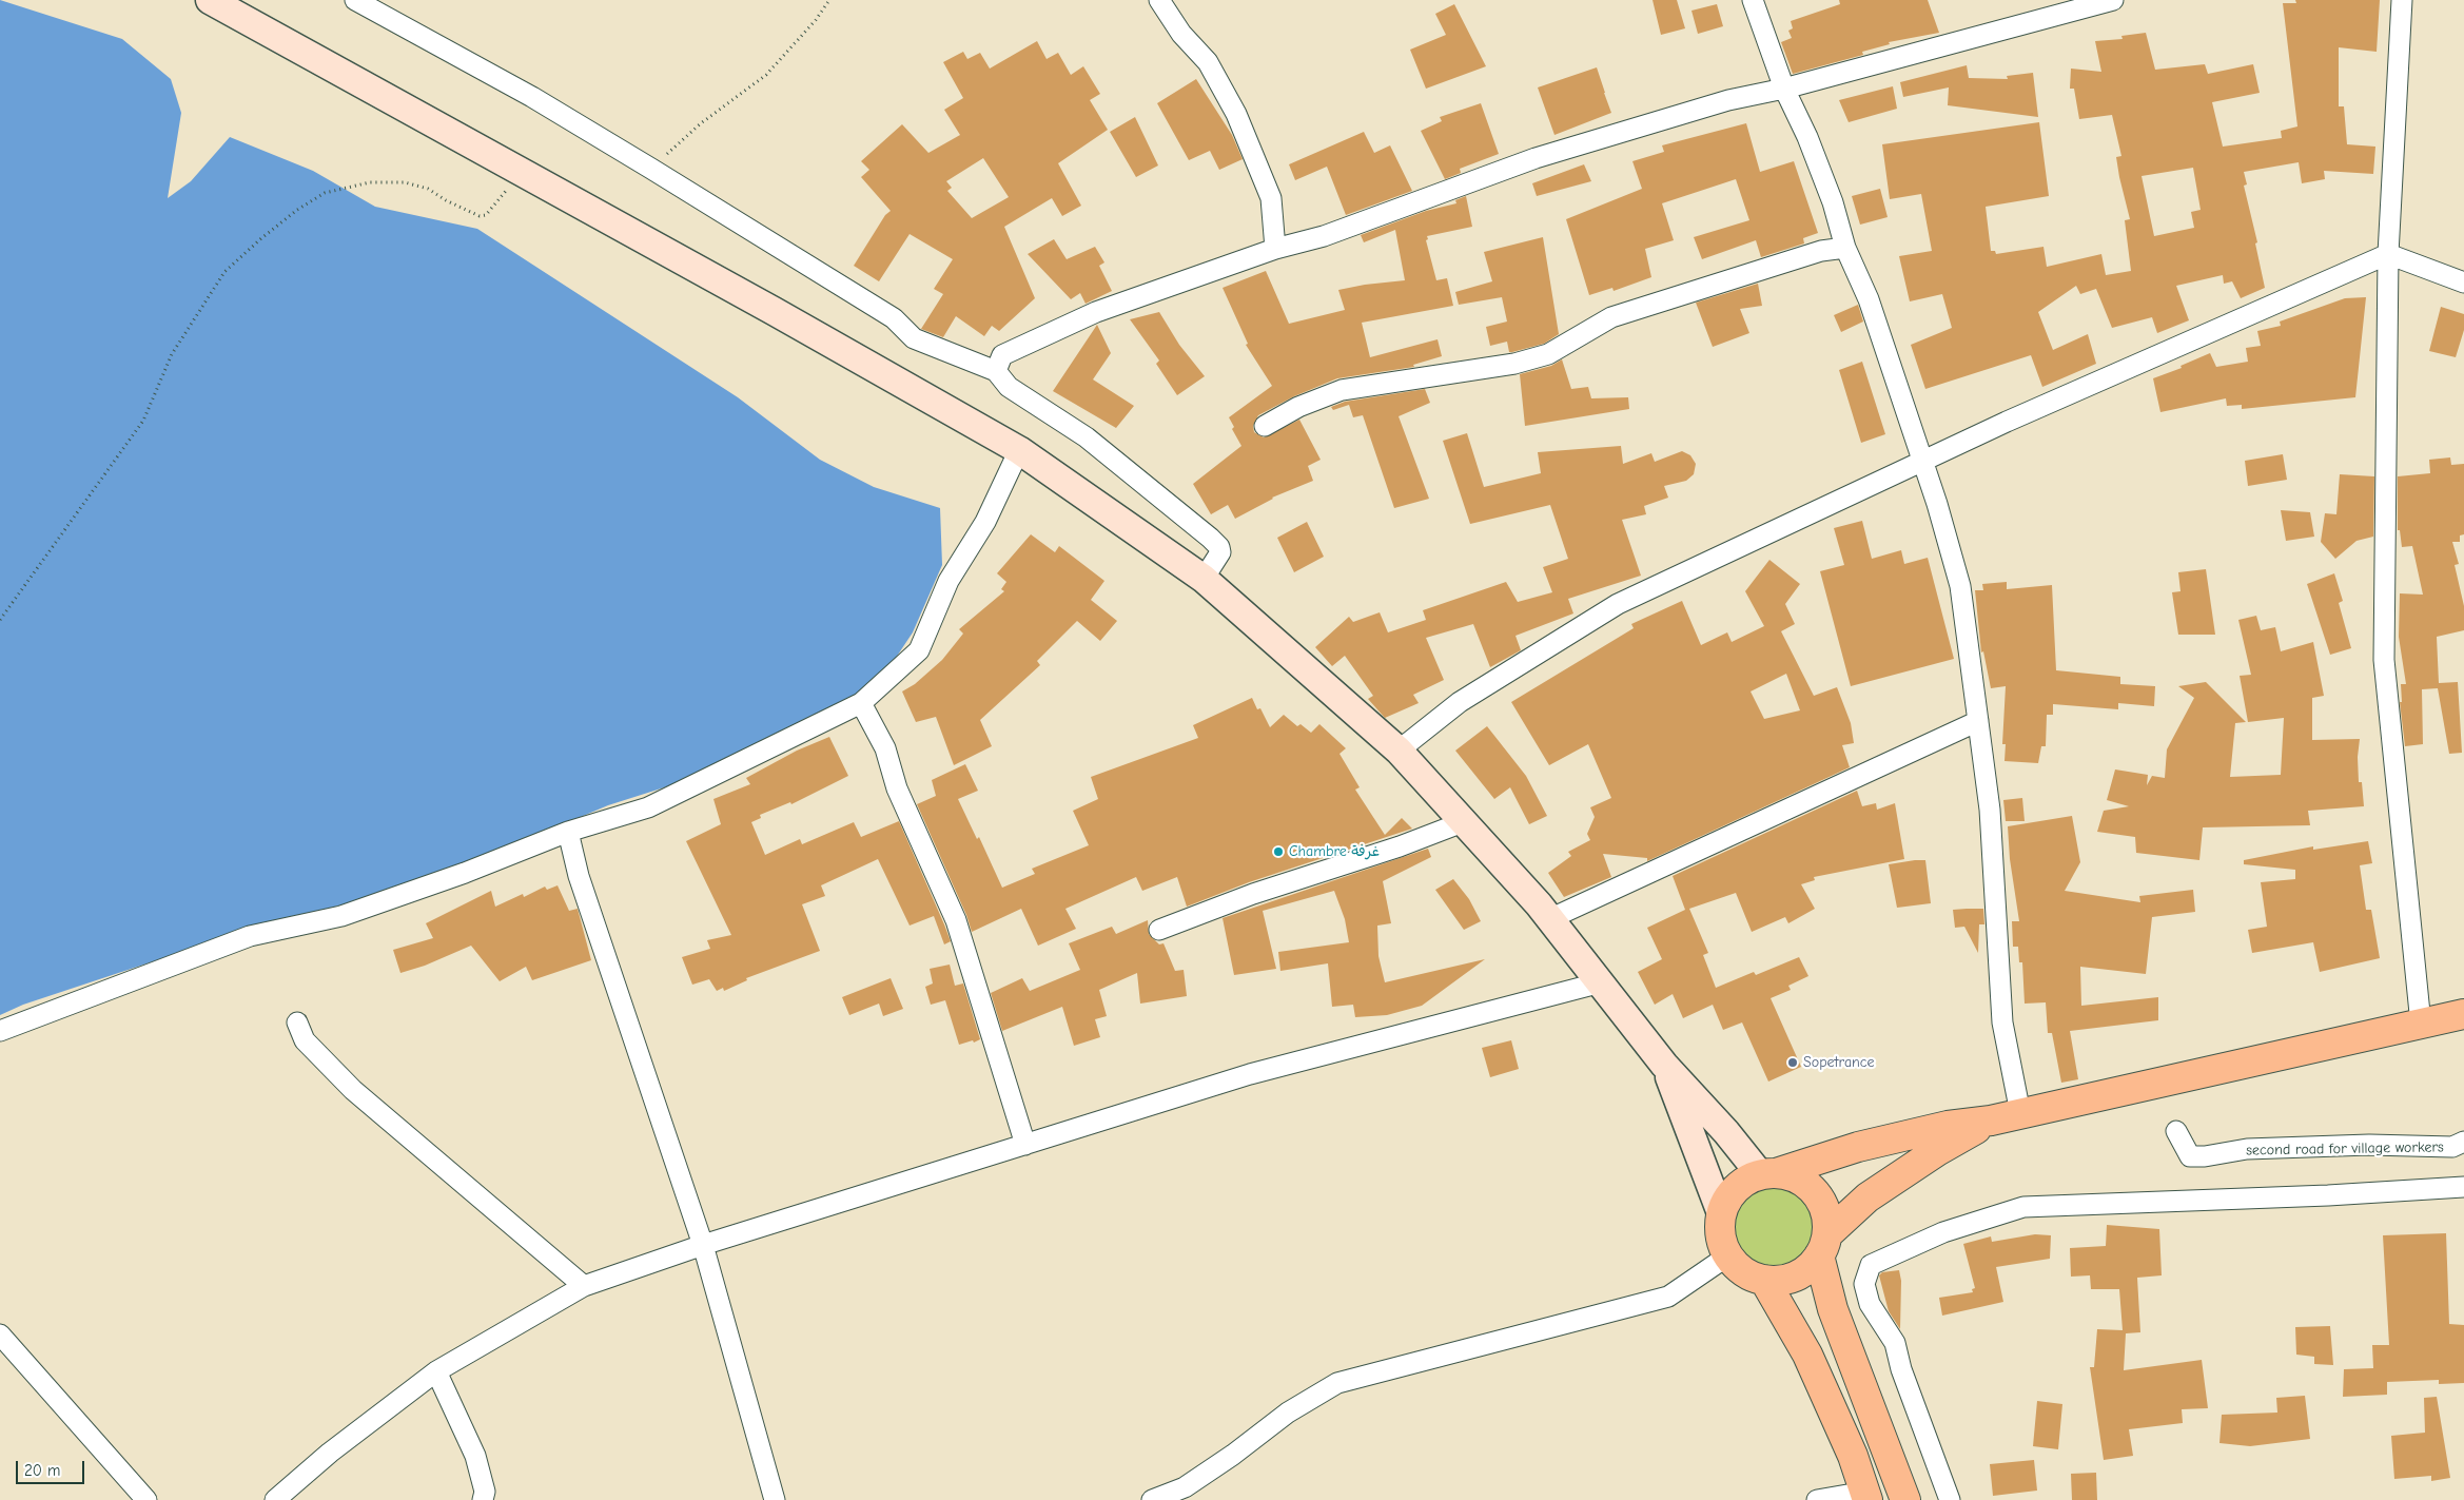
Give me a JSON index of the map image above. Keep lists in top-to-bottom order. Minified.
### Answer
{"streets":{"street":["second road for village workers"]},"places":["Chambre غرفة","Sopetrance"],"scale_bar":"20 m"}
